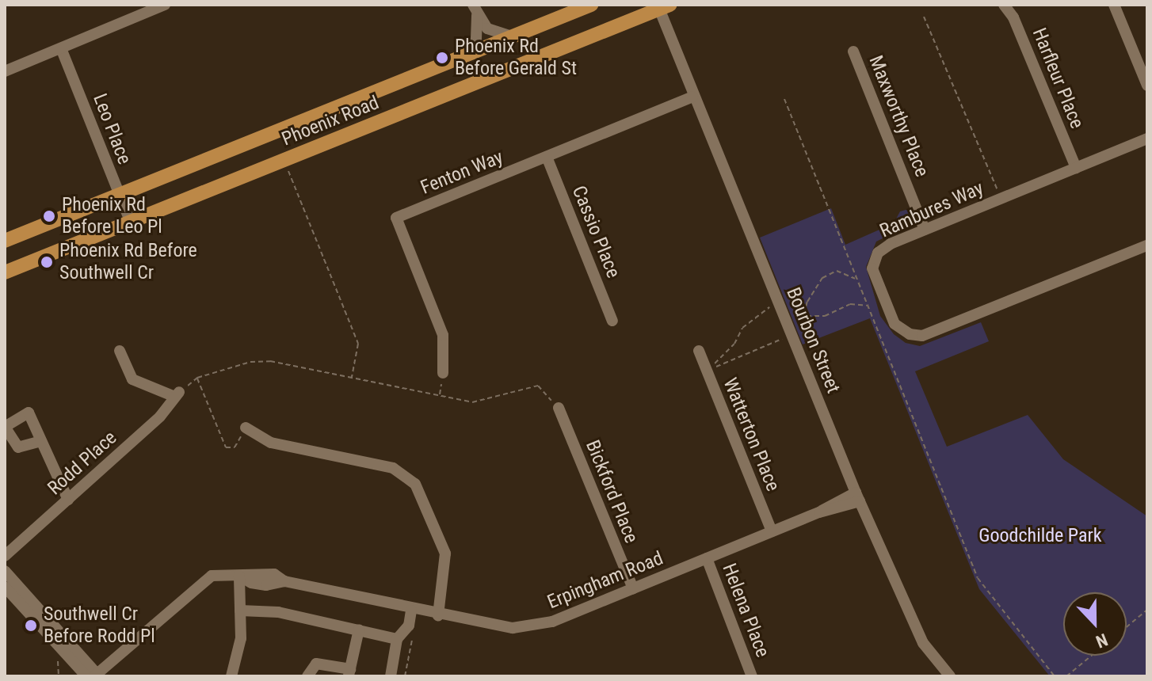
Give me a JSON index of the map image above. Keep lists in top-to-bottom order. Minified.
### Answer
{"streets":{"main road":["Phoenix Road"],"street":["Harfleur Place","Maxworthy Place","Leo Place","Fenton Way","Rambures Way","Cassio Place","Bourbon Street","Watterton Place","Rodd Place","Bickford Place","Erpingham Road","Helena Place"]},"crossings":[["Harfleur Place","Rambures Way"],["Maxworthy Place","Rambures Way"],["Phoenix Road","Leo Place"],["Phoenix Road","Bourbon Street"],["Fenton Way","Cassio Place"],["Fenton Way","Bourbon Street"],["Bourbon Street","Erpingham Road"],["Watterton Place","Erpingham Road"],["Bickford Place","Erpingham Road"],["Erpingham Road","Helena Place"]],"parks":["Goodchilde Park"],"places":["Phoenix Rd Before Gerald St","Phoenix Rd Before Leo Pl","Phoenix Rd Before Southwell Cr","Southwell Cr Before Rodd Pl"],"north":"bottom"}
